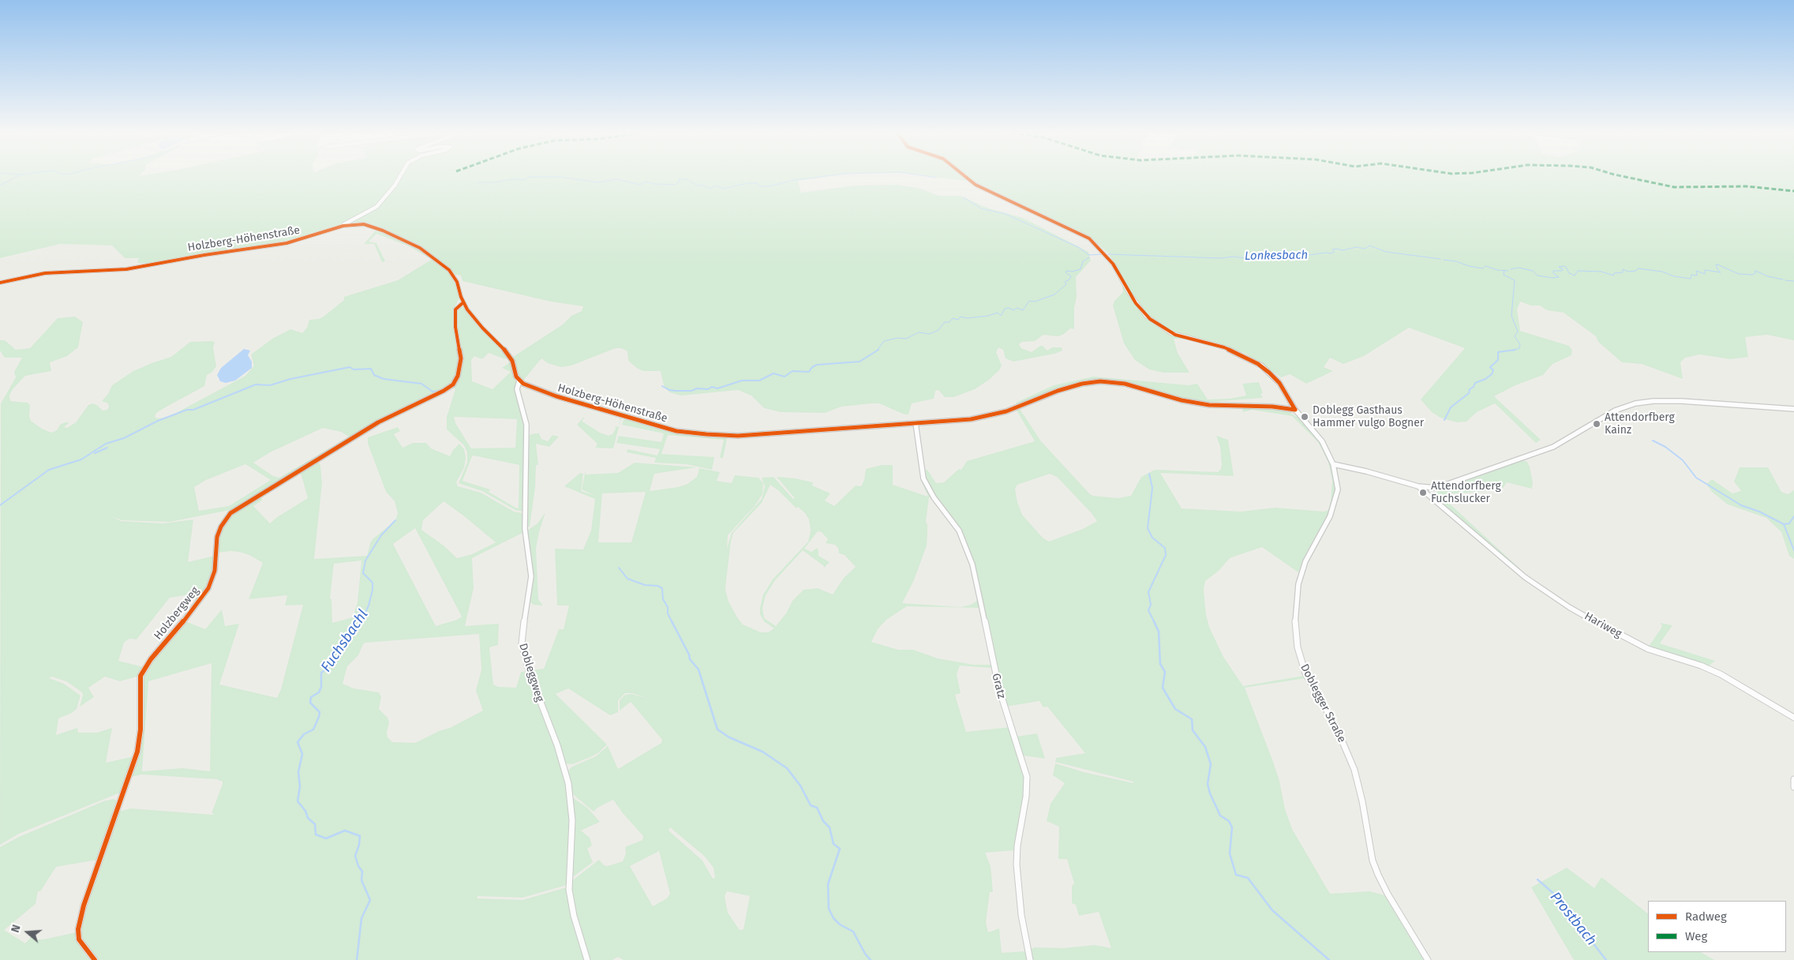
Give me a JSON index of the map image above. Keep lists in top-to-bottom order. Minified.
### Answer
{"streets":{"street":["Holzberg-Höhenstraße","Holzbergweg","Hariweg","Dobleggweg","Gratz","Doblegger Straße"]},"crossings":[["Holzberg-Höhenstraße","Holzbergweg"],["Holzberg-Höhenstraße","Dobleggweg"],["Holzberg-Höhenstraße","Gratz"],["Holzberg-Höhenstraße","Doblegger Straße"]],"water":["Lonkesbach","Fuchsbachl","Prostbach"],"places":["Doblegg Gasthaus Hammer vulgo Bogner","Attendorfberg Kainz","Attendorfberg Fuchslucker"],"legend":["Radweg","Weg"],"north":"left"}
